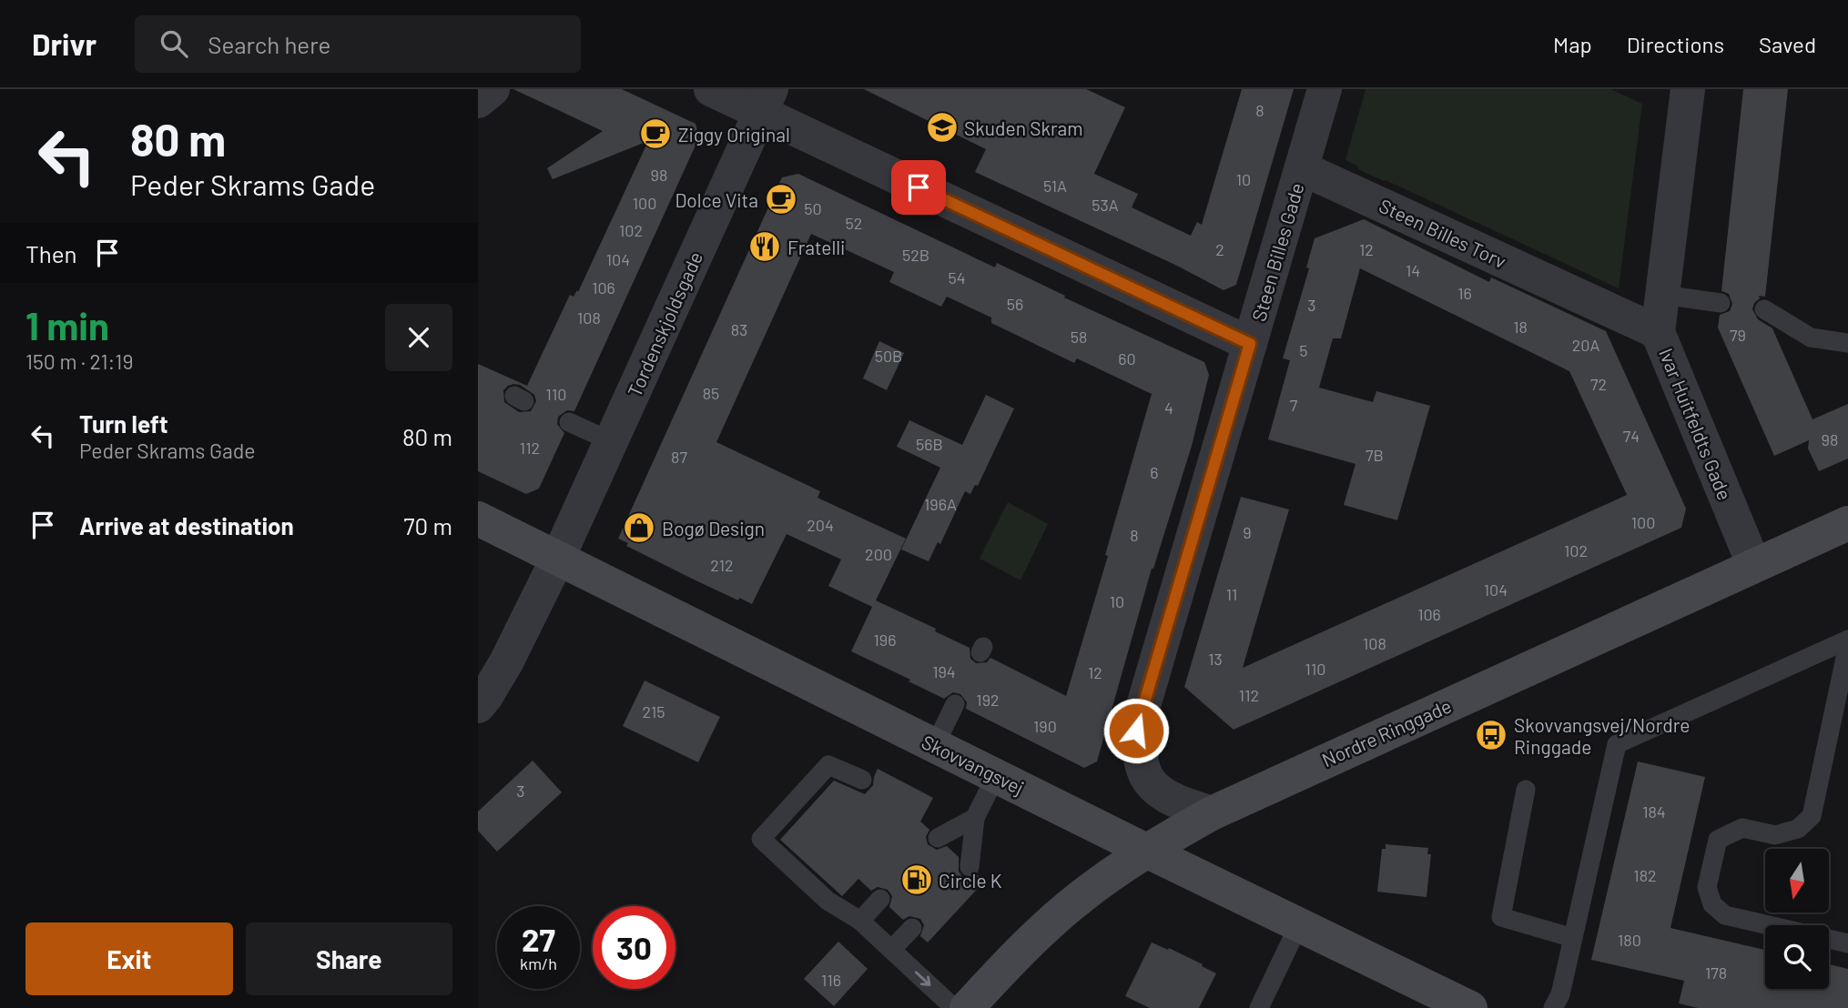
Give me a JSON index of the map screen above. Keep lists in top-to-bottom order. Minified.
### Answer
{"streets":{"street":["Steen Billes Torv","Steen Billes Gade","Tordenskjoldsgade","Ivar Huitfeldts Gade","Nordre Ringgade","Skovvangsvej"]},"crossings":[["Steen Billes Torv","Steen Billes Gade"],["Steen Billes Torv","Ivar Huitfeldts Gade"],["Steen Billes Gade","Nordre Ringgade"],["Tordenskjoldsgade","Skovvangsvej"],["Ivar Huitfeldts Gade","Nordre Ringgade"],["Nordre Ringgade","Skovvangsvej"]],"places":{"school or university":["Skuden Skram"],"cafe":["Ziggy Original","Dolce Vita"],"restaurant":["Fratelli"],"shop":["Bogø Design"],"bus stop":["Skovvangsvej/Nordre Ringgade"],"fuel station":["Circle K"]},"house_numbers":["8","98","10","51A","100","53A","50","52","102","2","12","52B","104","14","54","106","16","56","3","108","18","83","79","58","20A","5","50B","60","72","85","110","7","4","74","98","56B","112","7B","87","6","196A","100","204","9","8","102","200","212","104","11","10","106","196","108","13","110","194","12","112","192","215","190","3","184","182","180","178","116"],"north":"bottom","page":{"header":"Drivr","search":"Search here","nav":["Map","Directions","Saved"],"turn":["80 m","Peder Skrams Gade"],"then":"Then","heading":["1 min","150 m · 21:19"],"list":[{"name":"Turn left","note":"Peder Skrams Gade","value":"80 m"},{"name":"Arrive at destination","value":"70 m"}],"speed":"27 km/h","limit":"30","buttons":["Exit","Share"]}}
